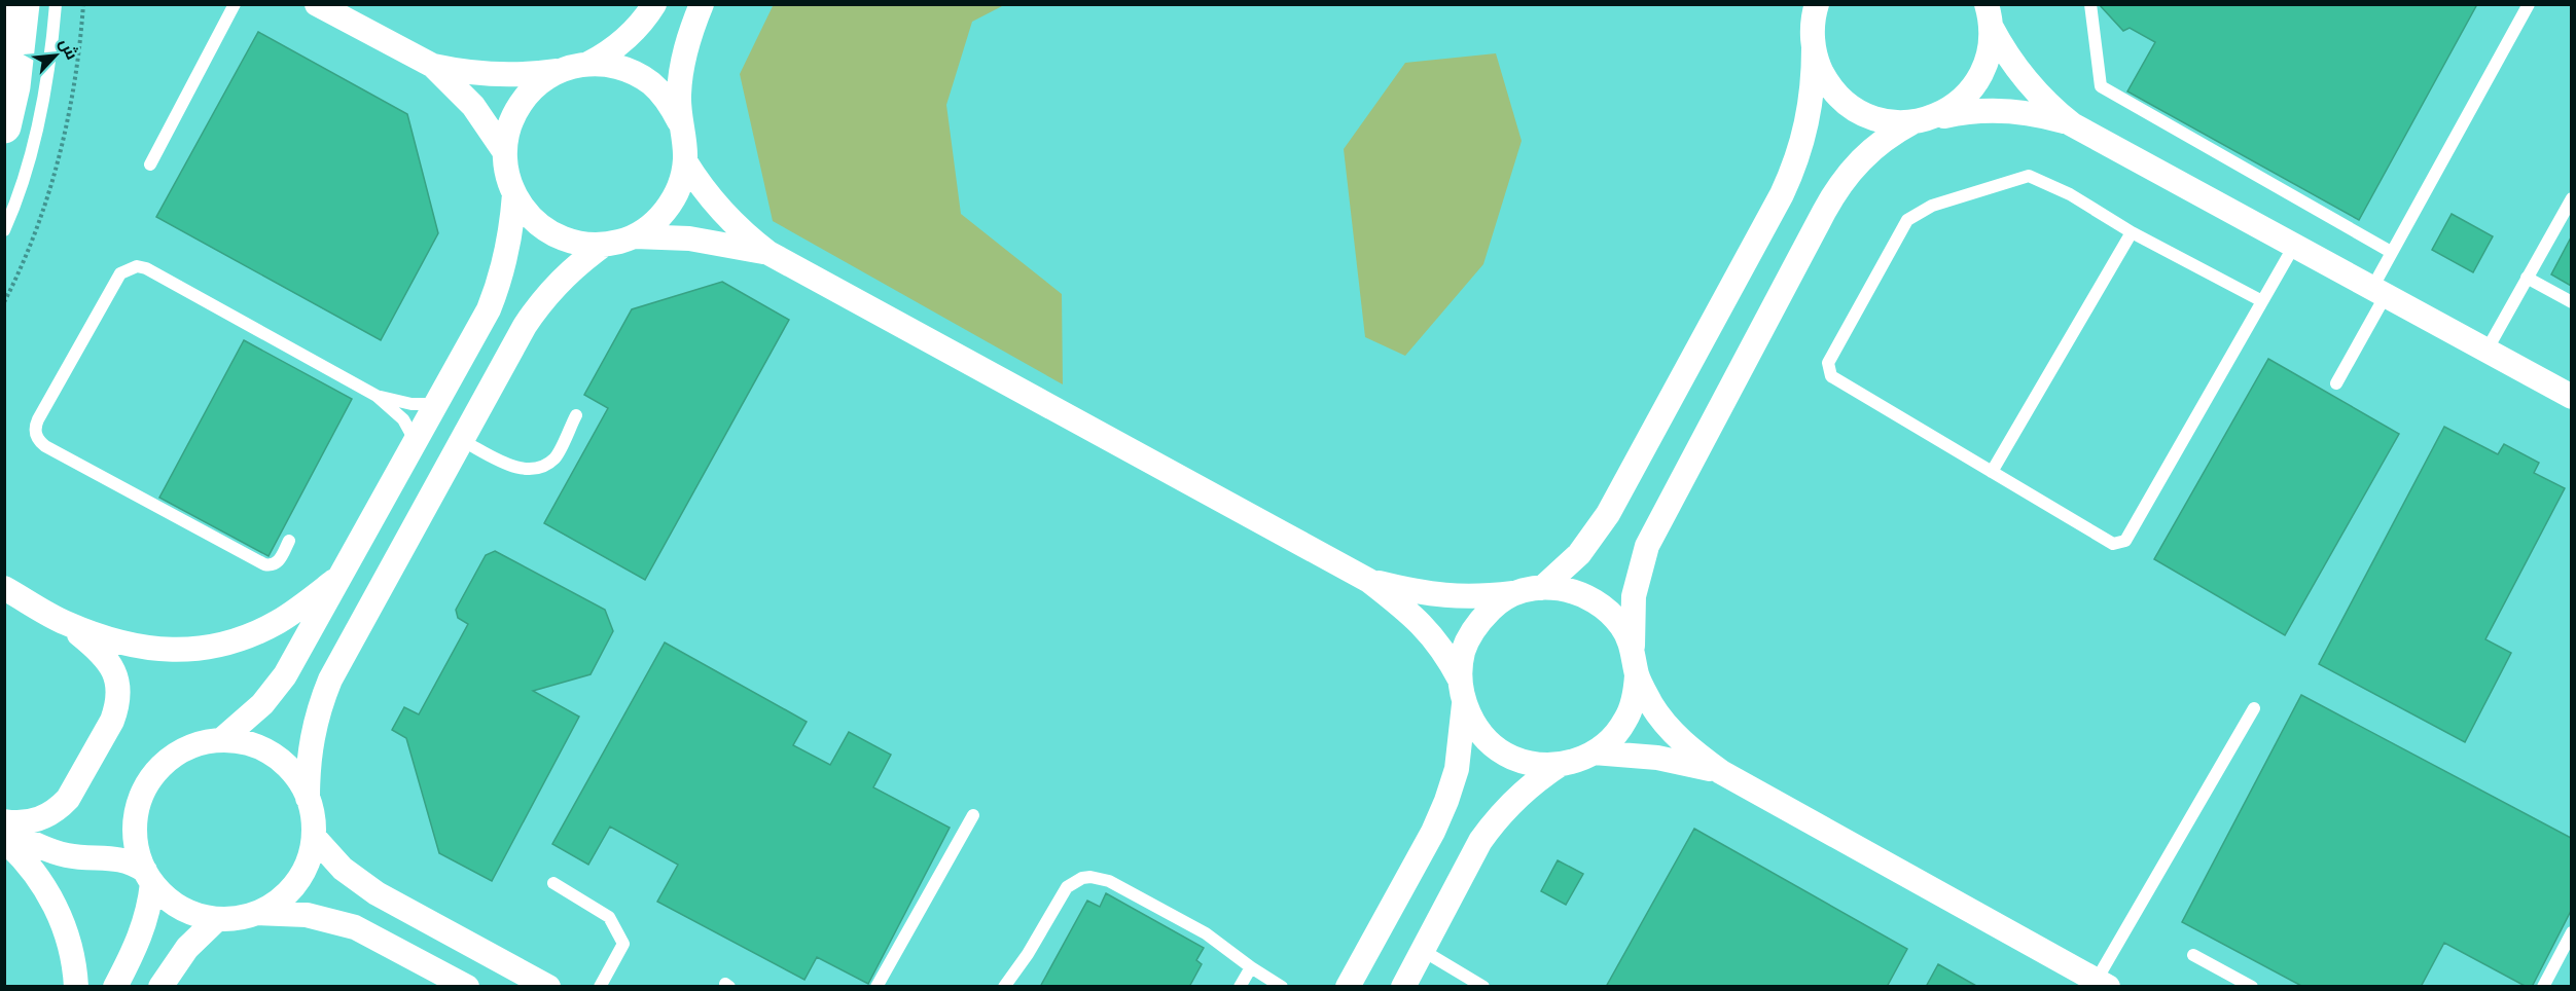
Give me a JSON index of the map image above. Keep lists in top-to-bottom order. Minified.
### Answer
{"north":"top right"}
